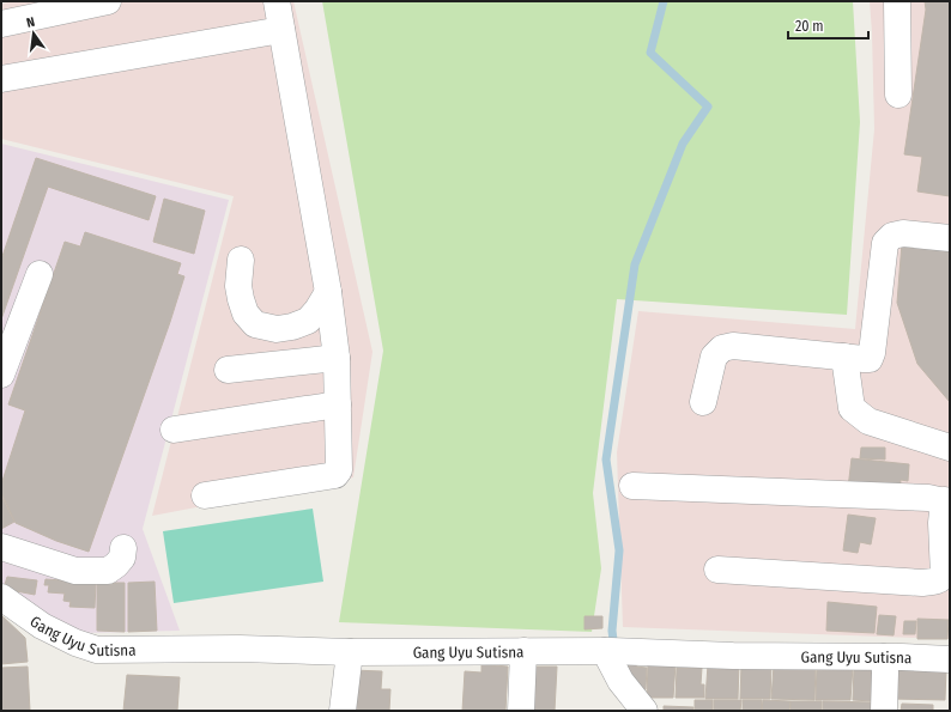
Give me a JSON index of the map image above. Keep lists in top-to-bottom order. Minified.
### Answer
{"streets":{"street":["Gang Uyu Sutisna"]},"scale_bar":"20 m","north":"top"}
